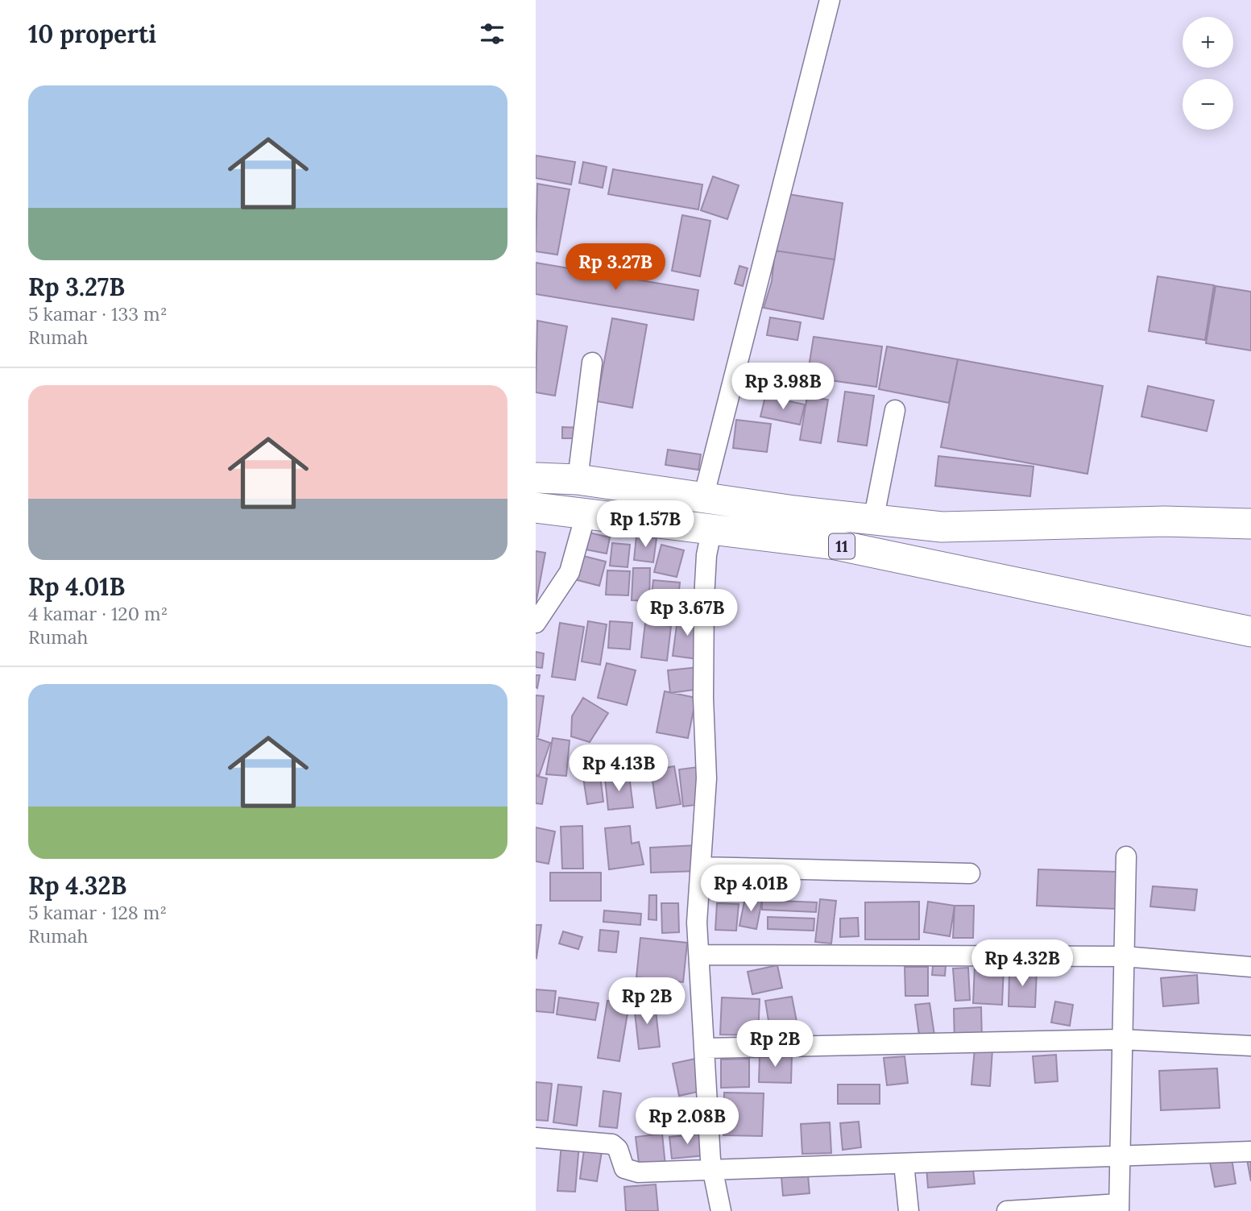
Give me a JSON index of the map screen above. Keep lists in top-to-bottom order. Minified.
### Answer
{"streets":{"highway":["11"]},"page":{"heading":"10 properti","map_buttons":["+","−"],"list":[{"name":"Rp 3.27B","note":"5 kamar · 133 m² · Rumah"},{"name":"Rp 4.01B","note":"4 kamar · 120 m² · Rumah"},{"name":"Rp 4.32B","note":"5 kamar · 128 m² · Rumah"}],"price":["Rp 3.27B","Rp 3.98B","Rp 1.57B","Rp 3.67B","Rp 4.13B","Rp 4.01B","Rp 4.32B","Rp 2B","Rp 2B","Rp 2.08B"]}}
